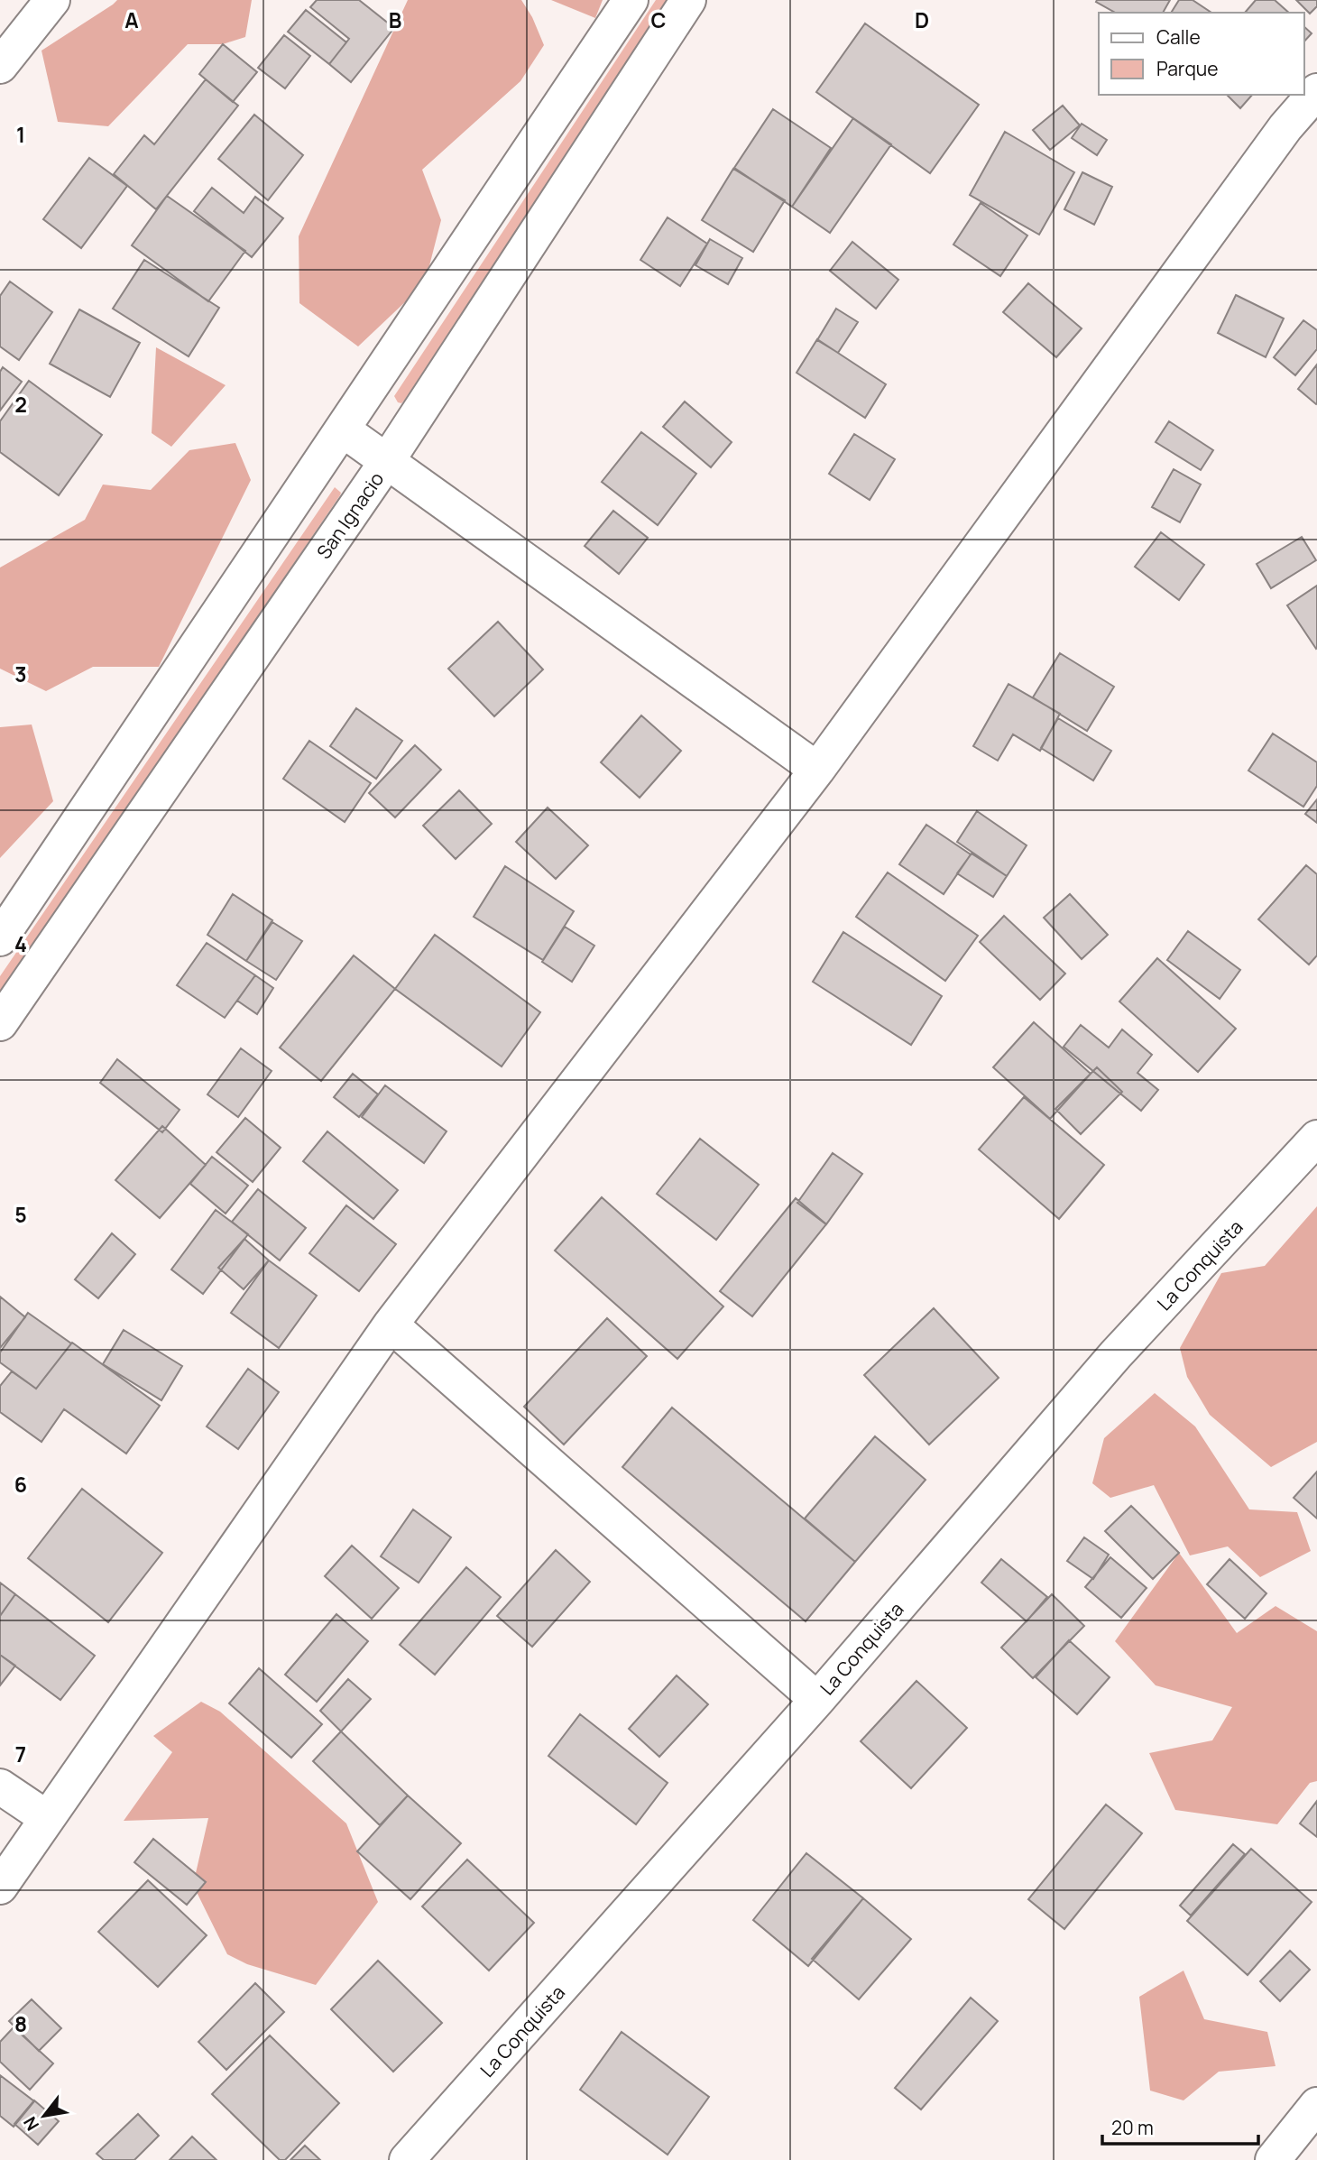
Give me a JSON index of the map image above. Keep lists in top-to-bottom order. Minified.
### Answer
{"streets":{"street":["San Ignacio","La Conquista"]},"legend":["Calle","Parque"],"scale_bar":"20 m","north":"bottom left","grid":{"columns":["A","B","C","D"],"rows":["1","2","3","4","5","6","7","8"]}}
